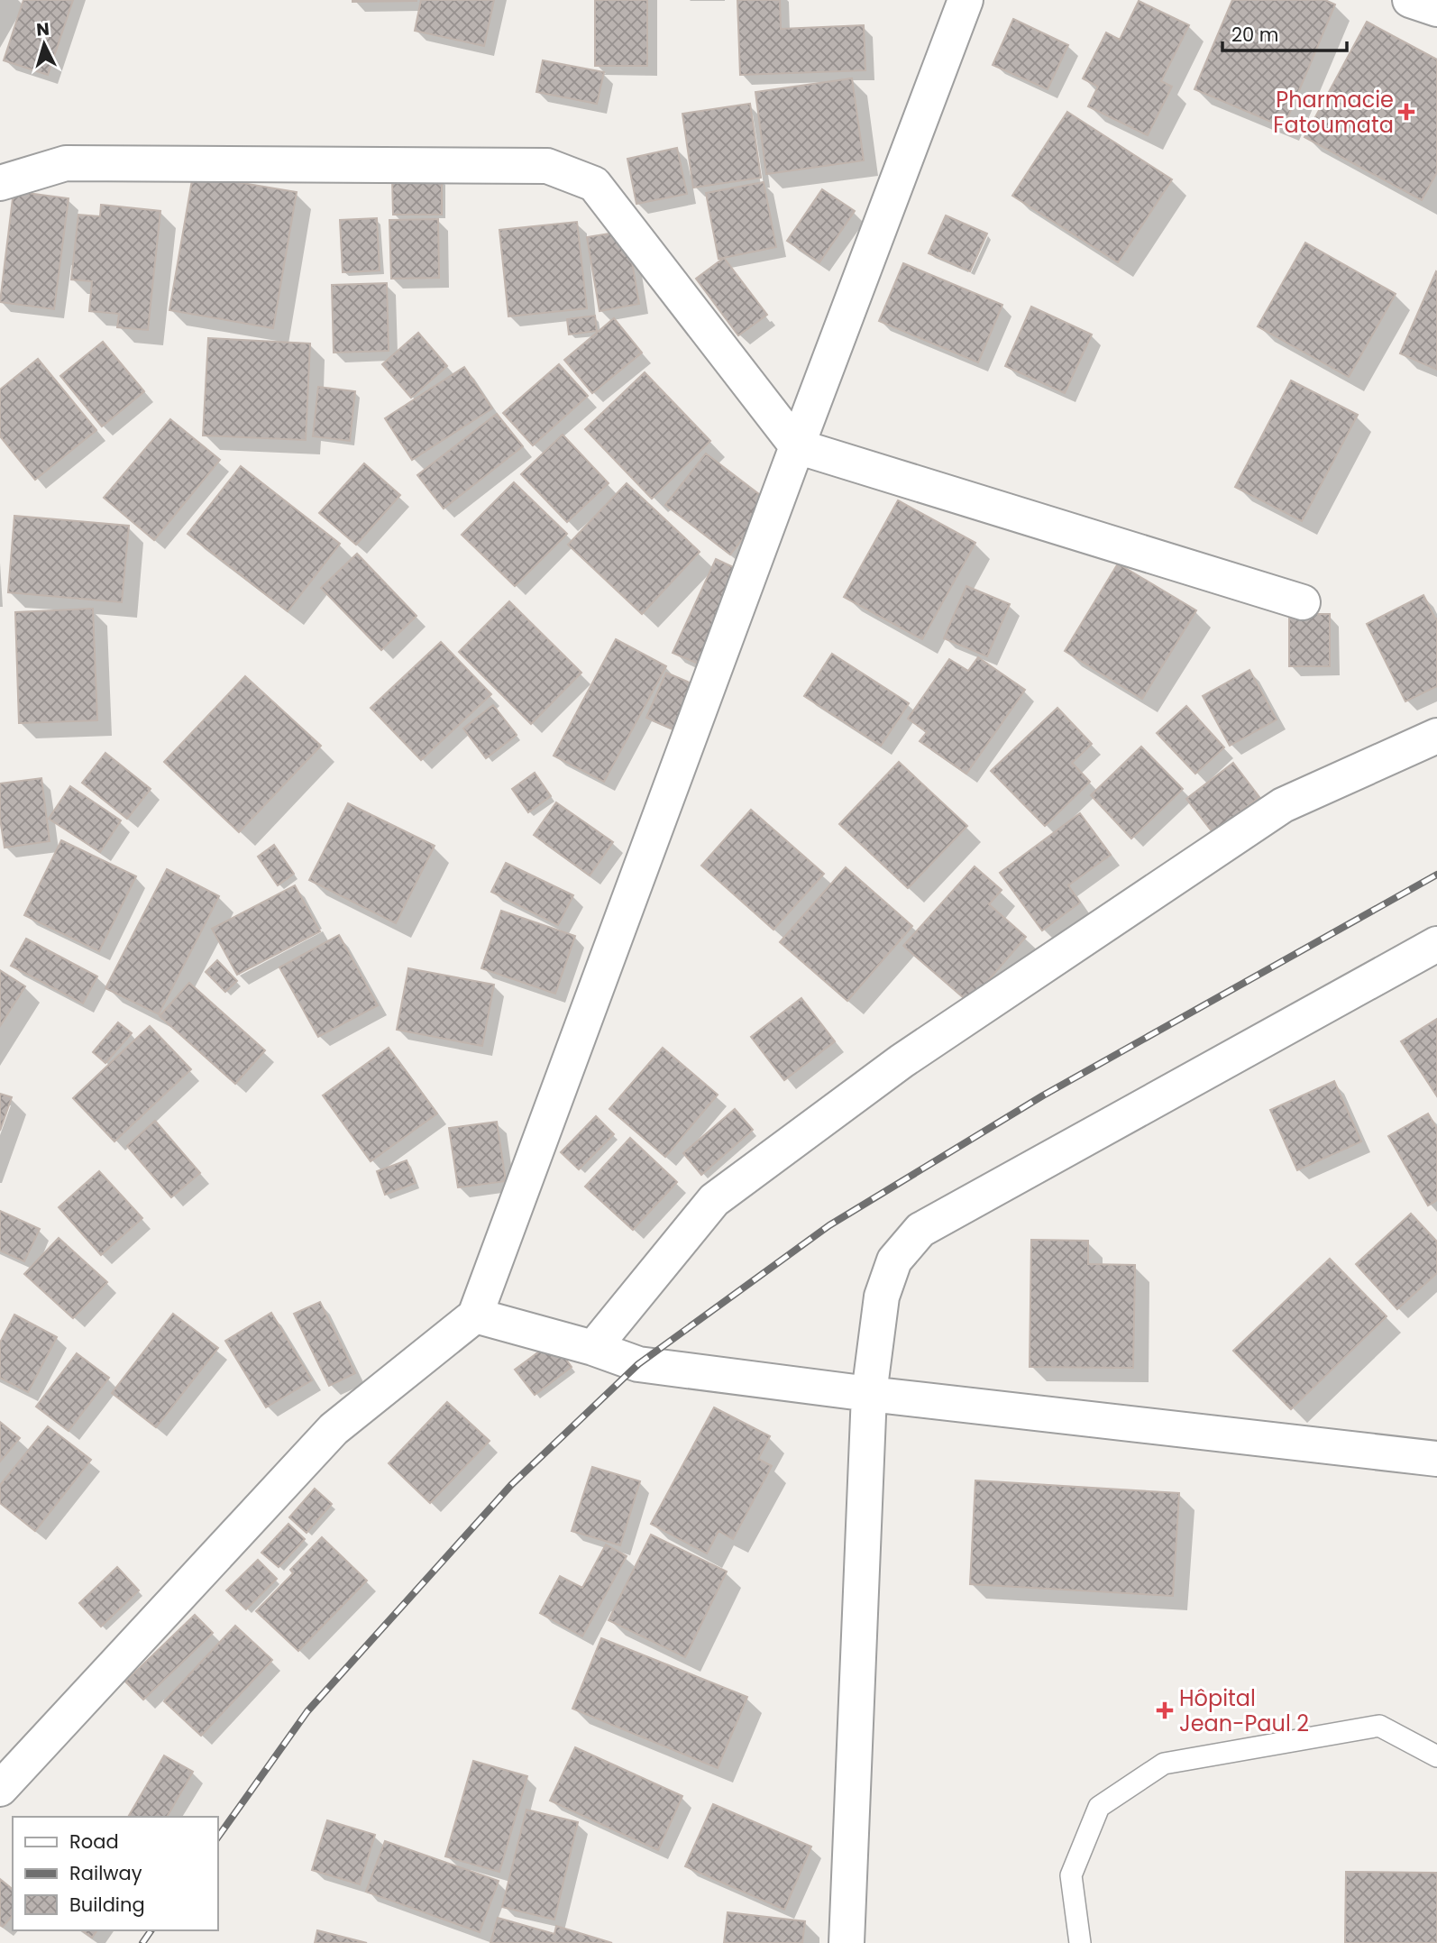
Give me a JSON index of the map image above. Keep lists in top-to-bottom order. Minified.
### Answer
{"places":{"health":["Pharmacie Fatoumata","Hôpital Jean-Paul 2"]},"legend":["Road","Railway","Building"],"scale_bar":"20 m","north":"top"}
